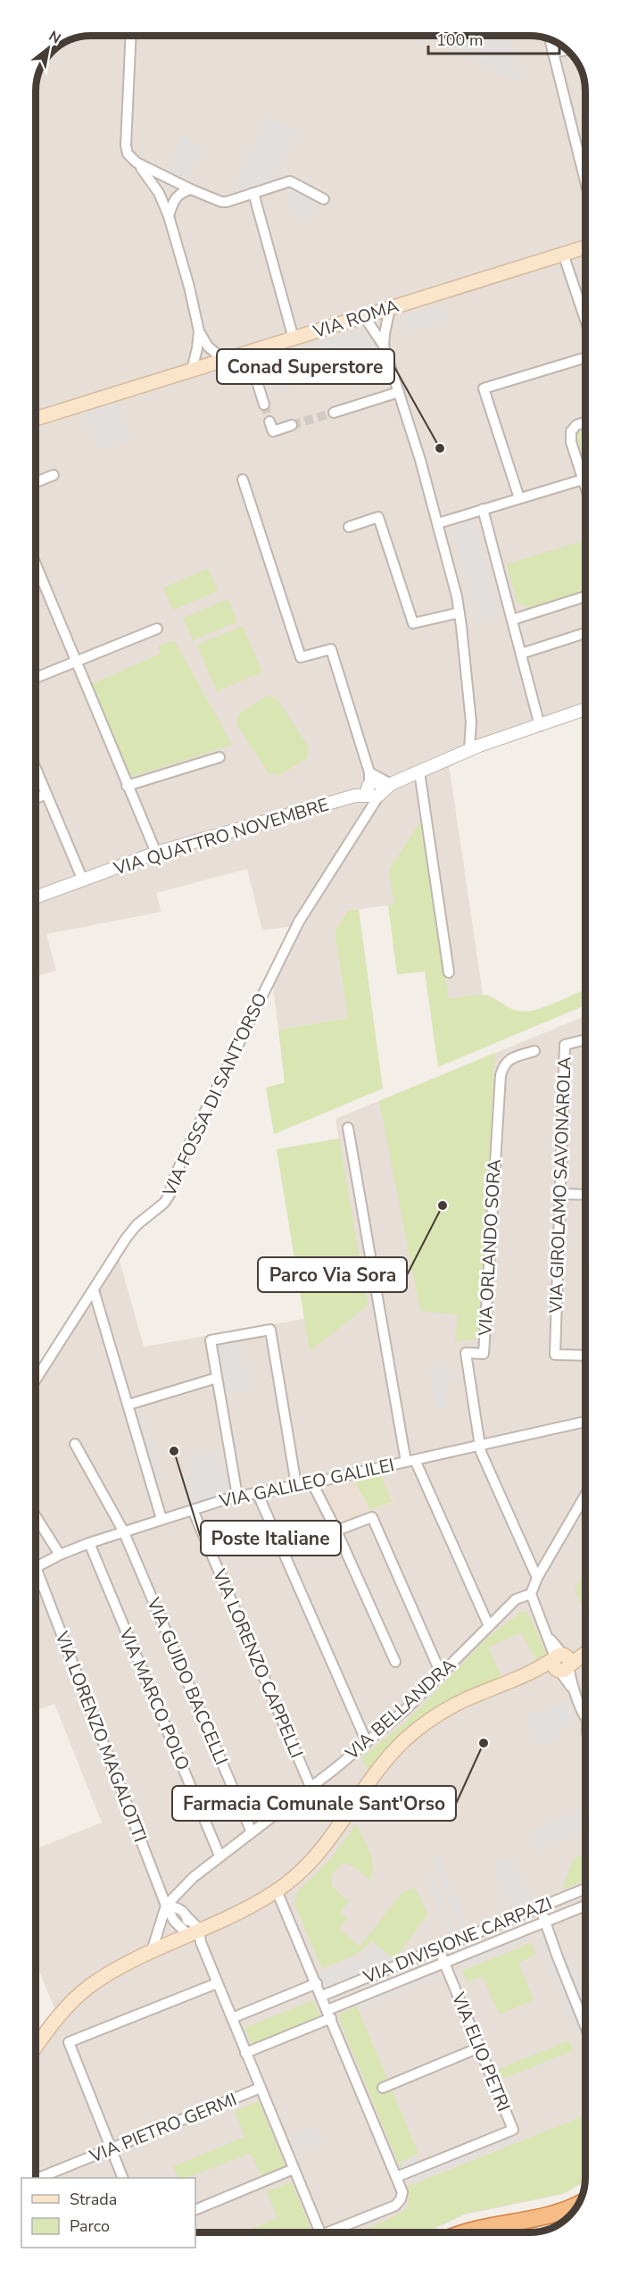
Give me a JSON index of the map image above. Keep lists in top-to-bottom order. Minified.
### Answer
{"streets":{"main road":["VIA ROMA"],"street":["VIA QUATTRO NOVEMBRE","VIA FOSSA DI SANT'ORSO","VIA GIROLAMO SAVONAROLA","VIA ORLANDO SORA","VIA GALILEO GALILEI","VIA LORENZO CAPPELLI","VIA GUIDO BACCELLI","VIA MARCO POLO","VIA BELLANDRA","VIA LORENZO MAGALOTTI","VIA DIVISIONE CARPAZI","VIA ELIO PETRI","VIA PIETRO GERMI"]},"crossings":[["VIA QUATTRO NOVEMBRE","VIA FOSSA DI SANT'ORSO"],["VIA ORLANDO SORA","VIA GALILEO GALILEI"],["VIA GALILEO GALILEI","VIA LORENZO CAPPELLI"],["VIA GALILEO GALILEI","VIA GUIDO BACCELLI"],["VIA GALILEO GALILEI","VIA MARCO POLO"],["VIA LORENZO CAPPELLI","VIA BELLANDRA"],["VIA GUIDO BACCELLI","VIA BELLANDRA"],["VIA MARCO POLO","VIA BELLANDRA"],["VIA BELLANDRA","VIA LORENZO MAGALOTTI"],["VIA DIVISIONE CARPAZI","VIA ELIO PETRI"]],"places":["Conad Superstore","Parco Via Sora","Poste Italiane","Farmacia Comunale Sant'Orso"],"legend":["Strada","Parco"],"scale_bar":"100 m","north":"top right"}
